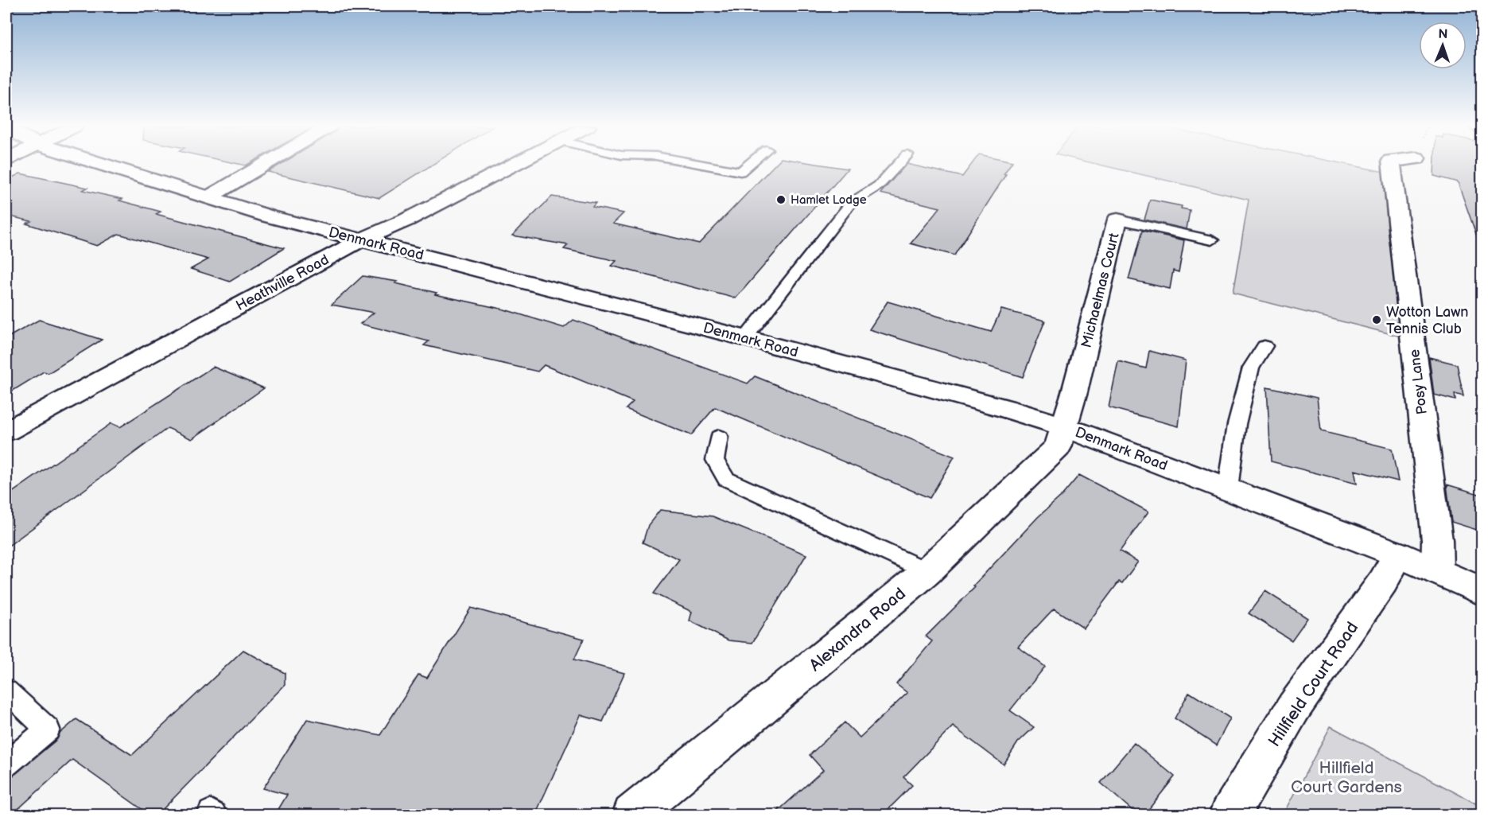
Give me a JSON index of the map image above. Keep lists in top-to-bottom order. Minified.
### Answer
{"streets":{"street":["Denmark Road","Heathville Road","Michaelmas Court","Posy Lane","Alexandra Road","Hillfield Court Road"]},"crossings":[["Denmark Road","Heathville Road"],["Denmark Road","Michaelmas Court"],["Denmark Road","Posy Lane"],["Denmark Road","Alexandra Road"],["Denmark Road","Hillfield Court Road"],["Michaelmas Court","Alexandra Road"]],"parks":["Hillfield Court Gardens"],"places":["Hamlet Lodge","Wotton Lawn Tennis Club"],"north":"top"}
